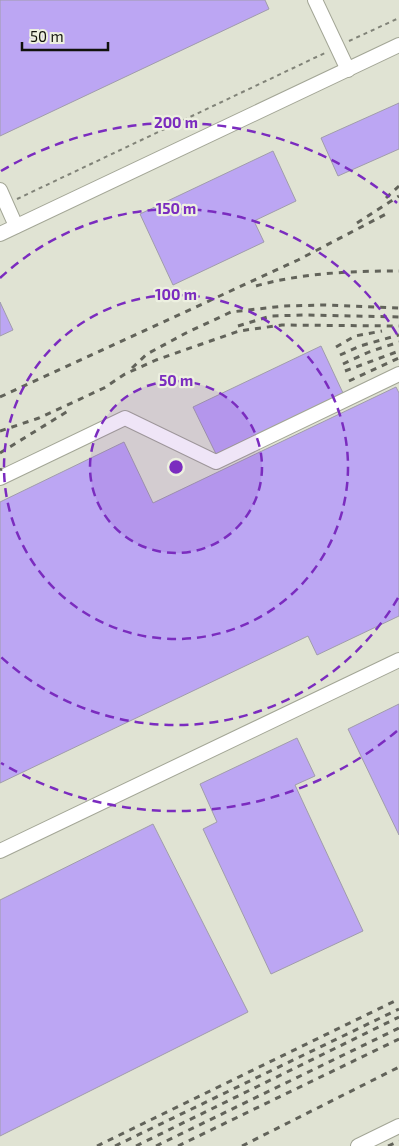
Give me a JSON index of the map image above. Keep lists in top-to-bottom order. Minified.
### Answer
{"scale_bar":"50 m","rings":["200 m","150 m","100 m","50 m"]}
